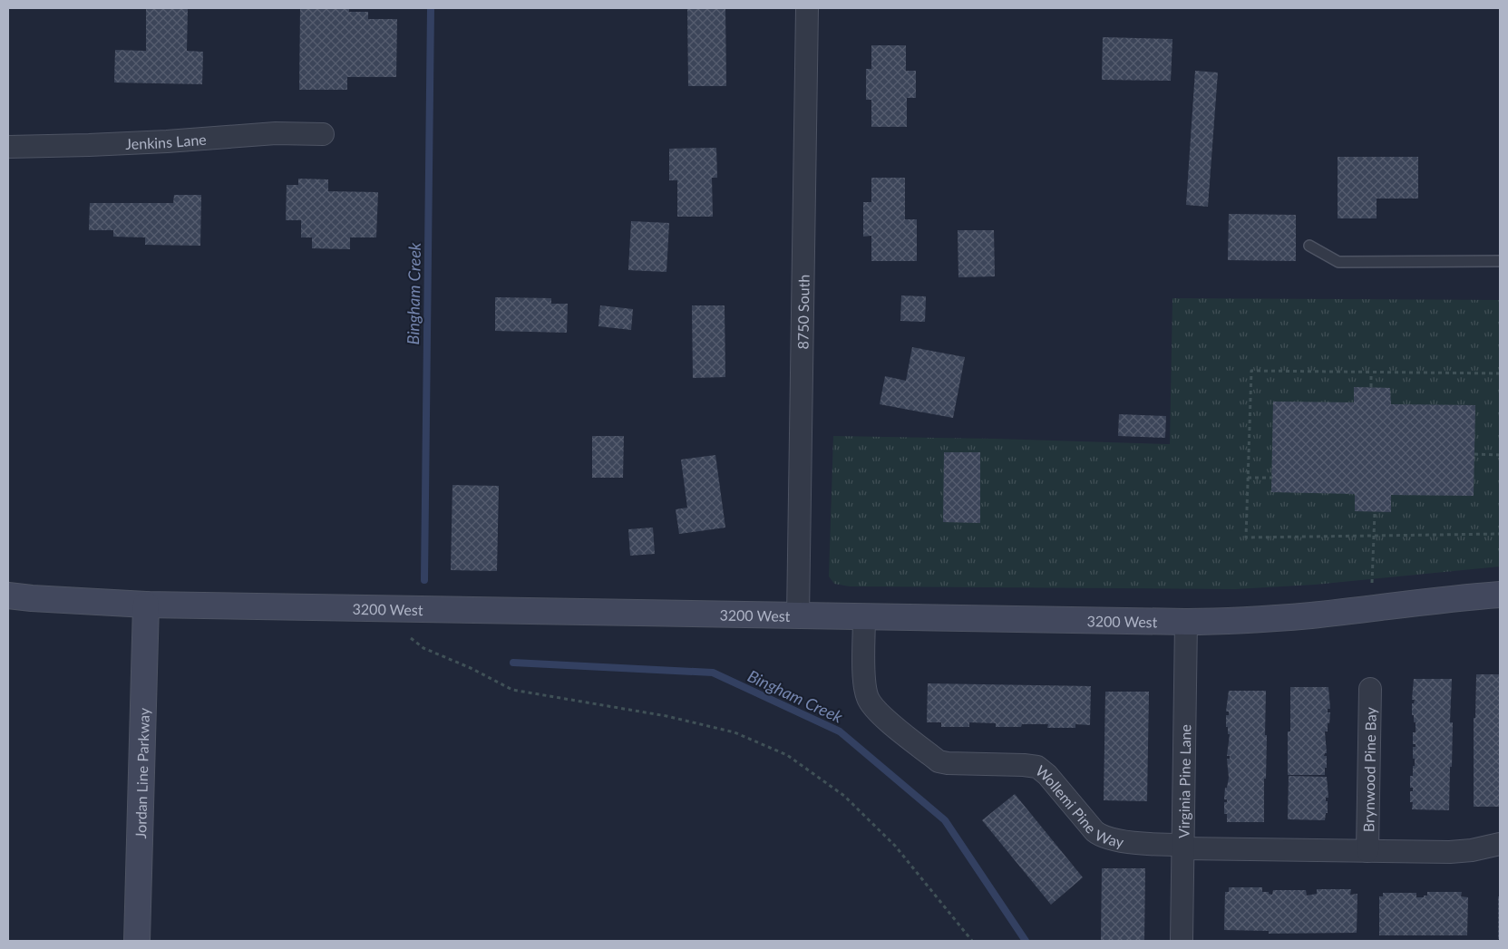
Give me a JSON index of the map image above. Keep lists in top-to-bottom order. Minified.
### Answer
{"streets":{"street":["Jenkins Lane","8750 South","3200 West","Brynwood Pine Bay","Jordan Line Parkway","Virginia Pine Lane","Wollemi Pine Way"]},"crossings":[["8750 South","3200 West"],["3200 West","Jordan Line Parkway"],["3200 West","Virginia Pine Lane"],["3200 West","Wollemi Pine Way"],["Brynwood Pine Bay","Wollemi Pine Way"],["Virginia Pine Lane","Wollemi Pine Way"]],"water":["Bingham Creek"]}
